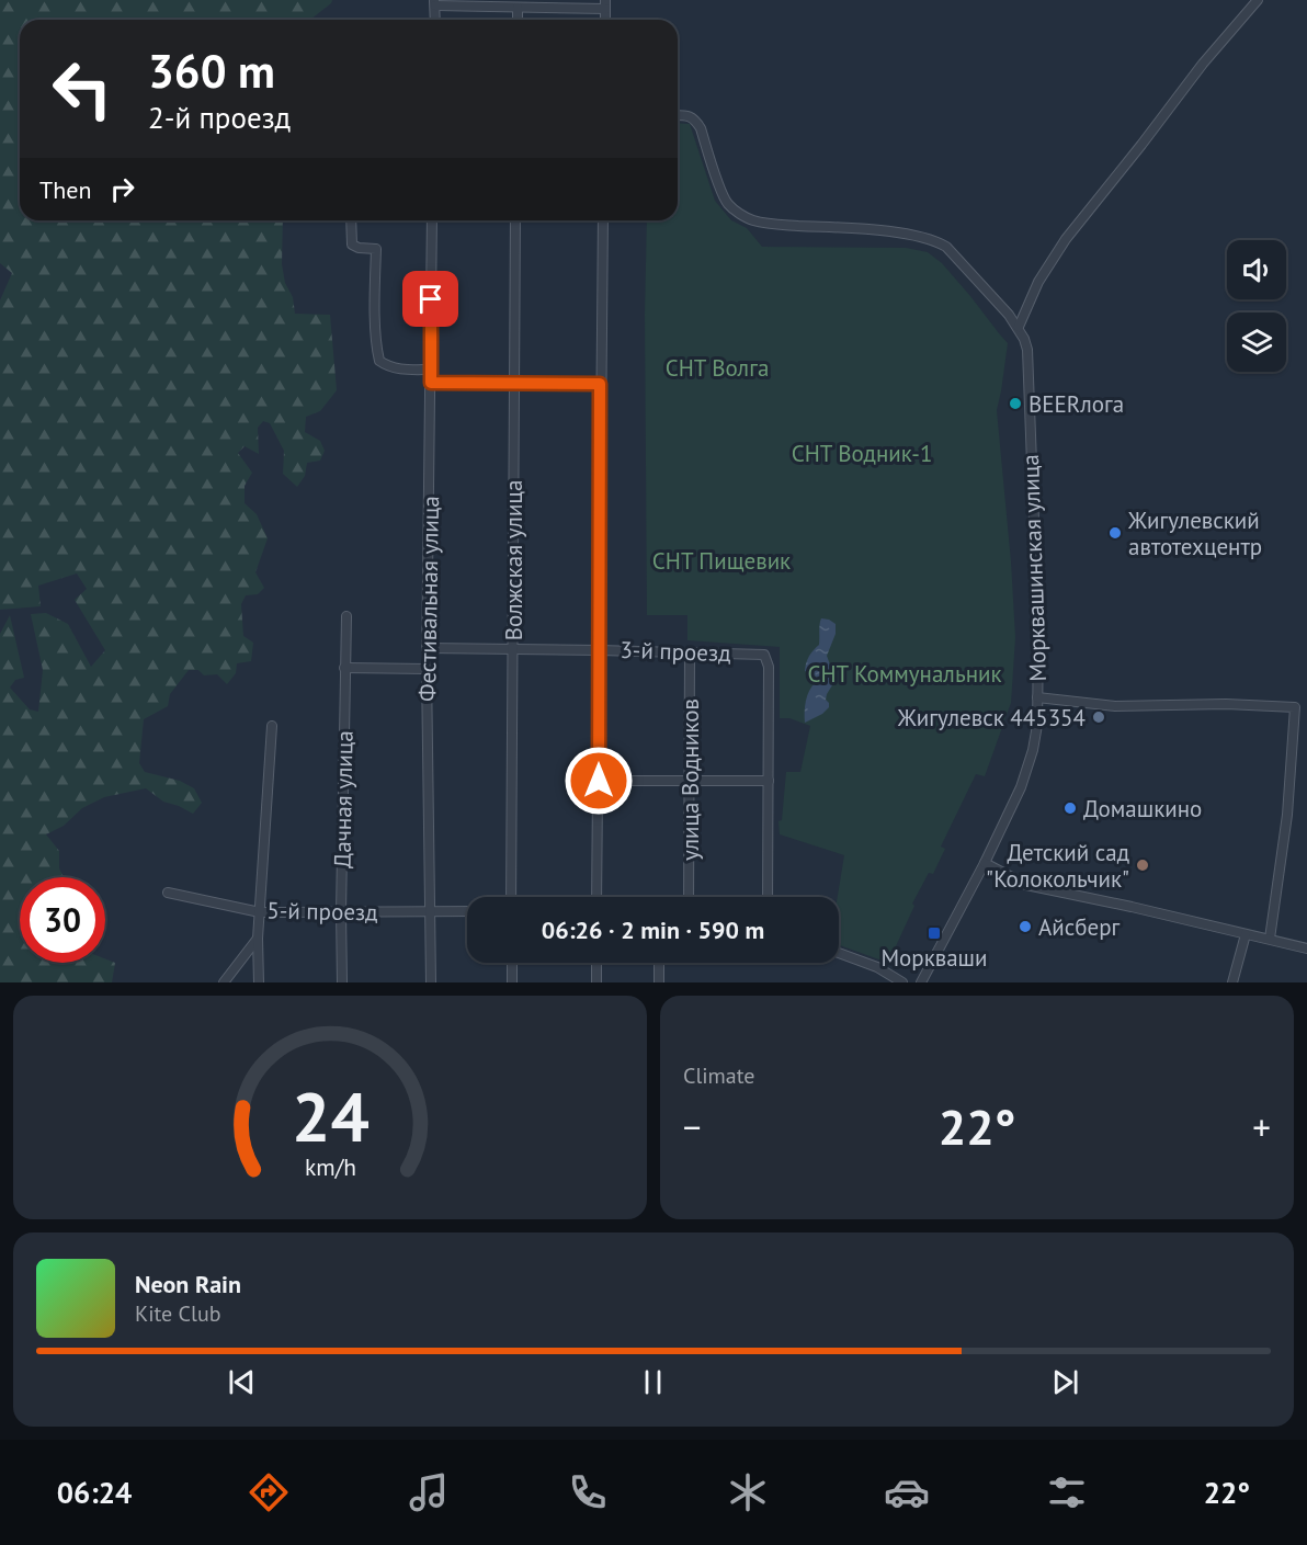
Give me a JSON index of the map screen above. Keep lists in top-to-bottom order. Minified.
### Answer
{"streets":{"street":["Волжская улица","Морквашинская улица","Фестивальная улица","3-й проезд","улица Водников","Дачная улица","5-й проезд"]},"crossings":[["Волжская улица","3-й проезд"],["Фестивальная улица","3-й проезд"],["Фестивальная улица","5-й проезд"],["3-й проезд","улица Водников"],["Дачная улица","5-й проезд"]],"parks":["СНТ Волга","СНТ Водник-1","СНТ Пищевик","СНТ Коммунальник"],"places":{"other":["BEERлога","Жигулевский автотехцентр","Жигулевск 445354","Домашкино","Детский сад \"Колокольчик\"","Айсберг"],"transit":["Моркваши"]},"page":{"turn":["360 m","2-й проезд"],"then":"Then","limit":"30","trip":"06:26 · 2 min · 590 m","tile":"Climate","heat":["−","22°","+"],"song":["Neon Rain","Kite Club"],"tabs":["06:24","22°"],"gauge":["24","km/h"]}}
